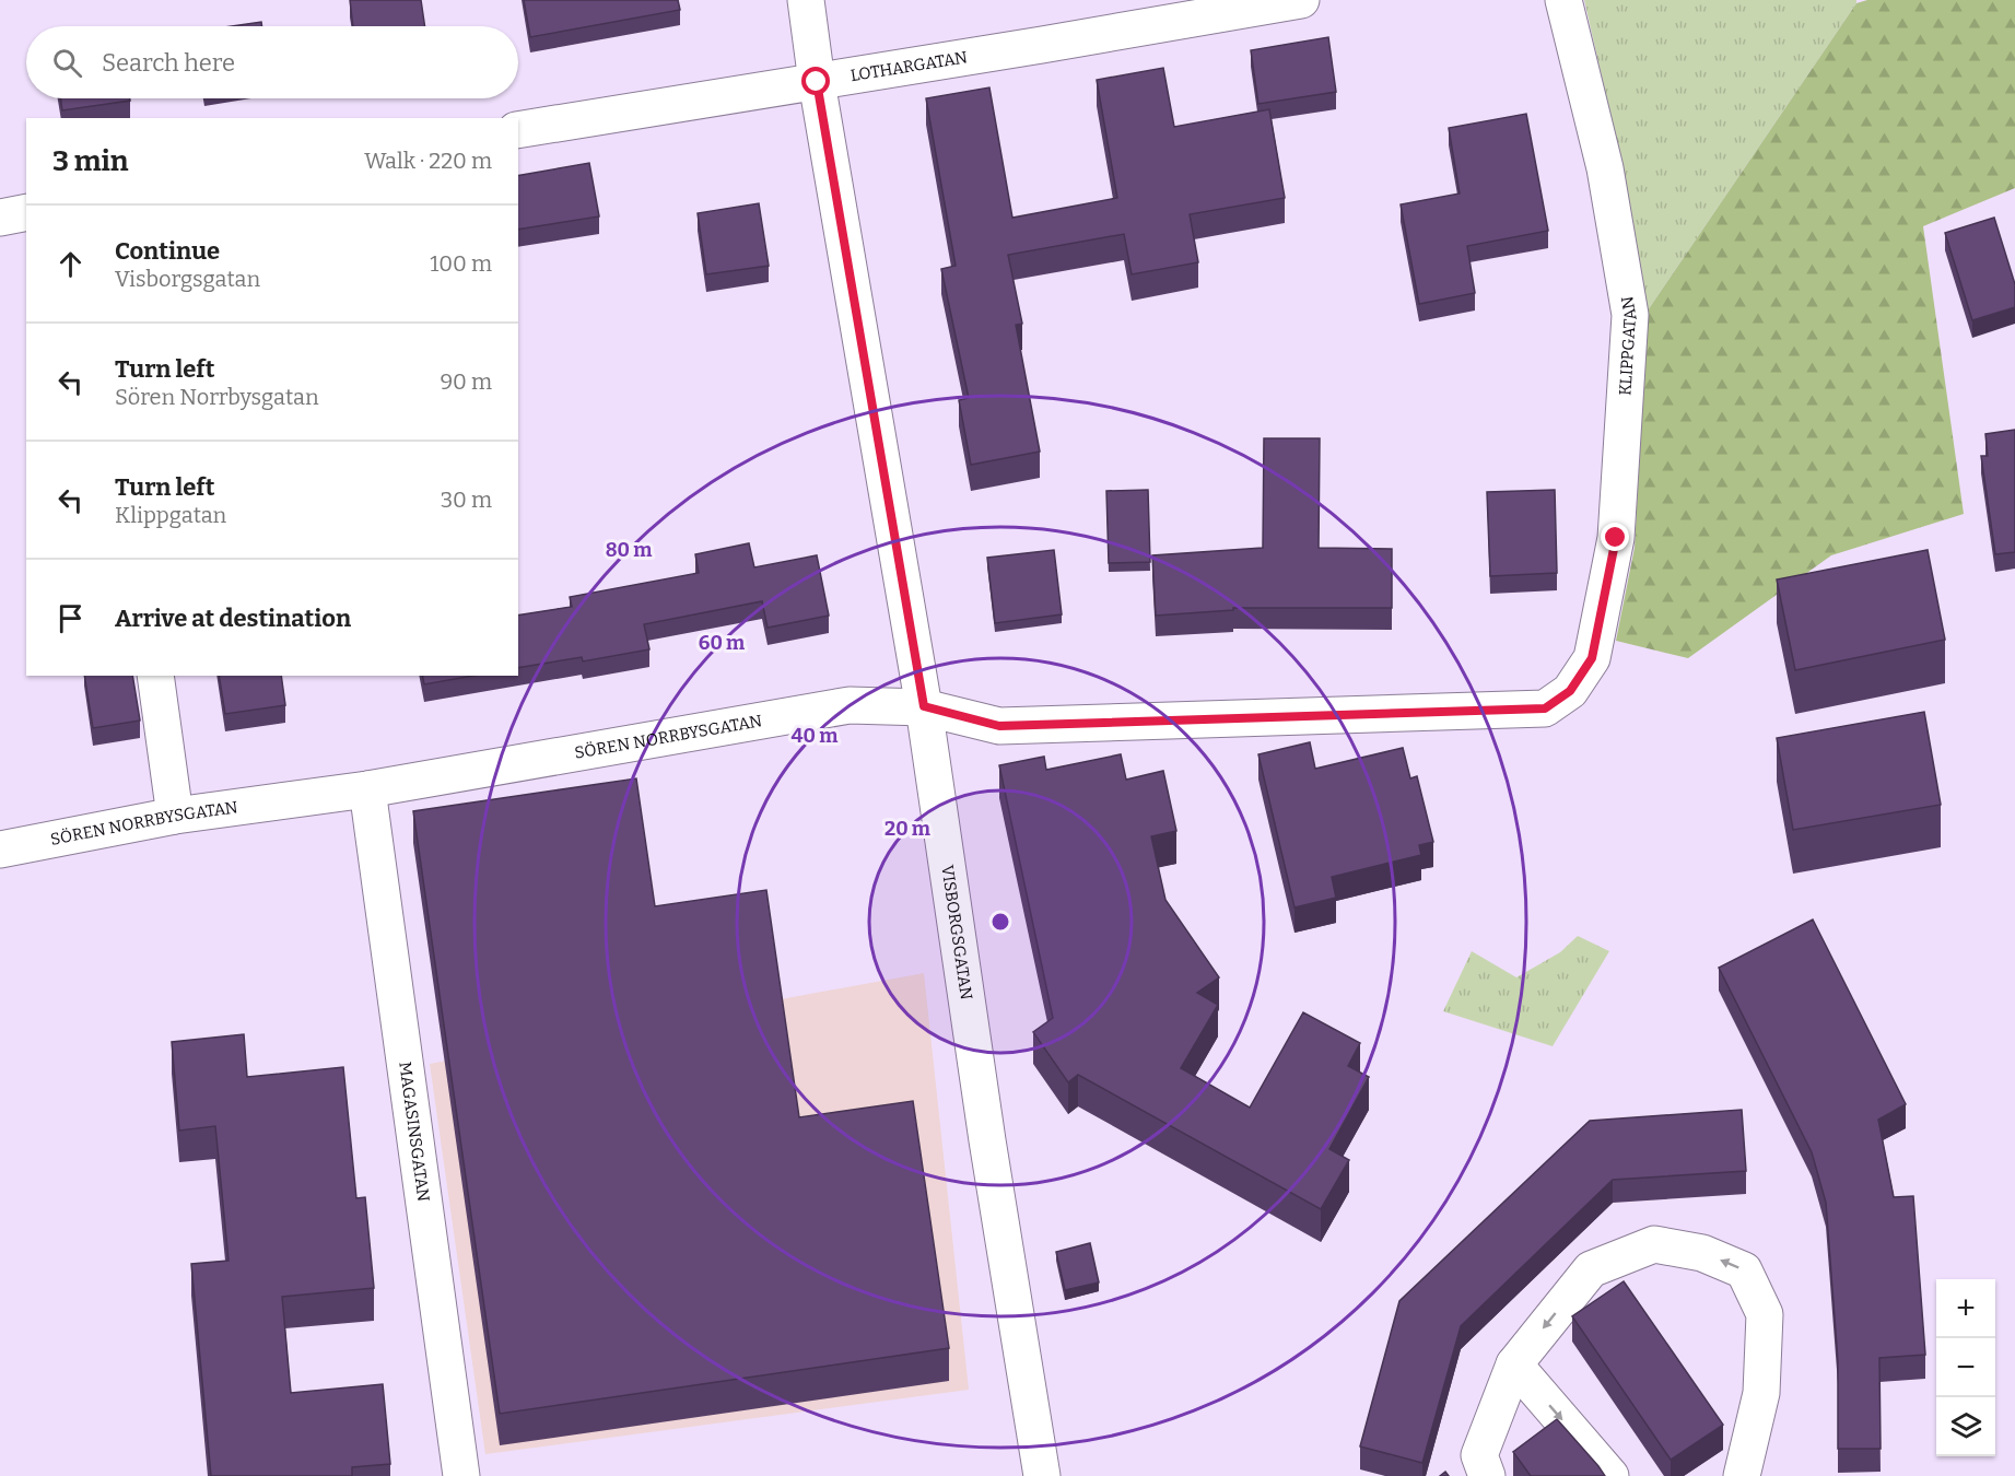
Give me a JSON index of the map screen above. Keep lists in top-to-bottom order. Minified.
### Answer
{"streets":{"street":["LOTHARGATAN","KLIPPGATAN","SÖREN NORRBYSGATAN","VISBORGSGATAN","MAGASINSGATAN"]},"crossings":[["LOTHARGATAN","VISBORGSGATAN"],["KLIPPGATAN","SÖREN NORRBYSGATAN"],["SÖREN NORRBYSGATAN","VISBORGSGATAN"],["SÖREN NORRBYSGATAN","MAGASINSGATAN"]],"page":{"search":"Search here","heading":["3 min","Walk · 220 m"],"list":[["Continue","Visborgsgatan","100 m"],["Turn left","Sören Norrbysgatan","90 m"],["Turn left","Klippgatan","30 m"],"Arrive at destination"],"map_buttons":["+","−"]},"rings":["80 m","60 m","40 m","20 m"]}
